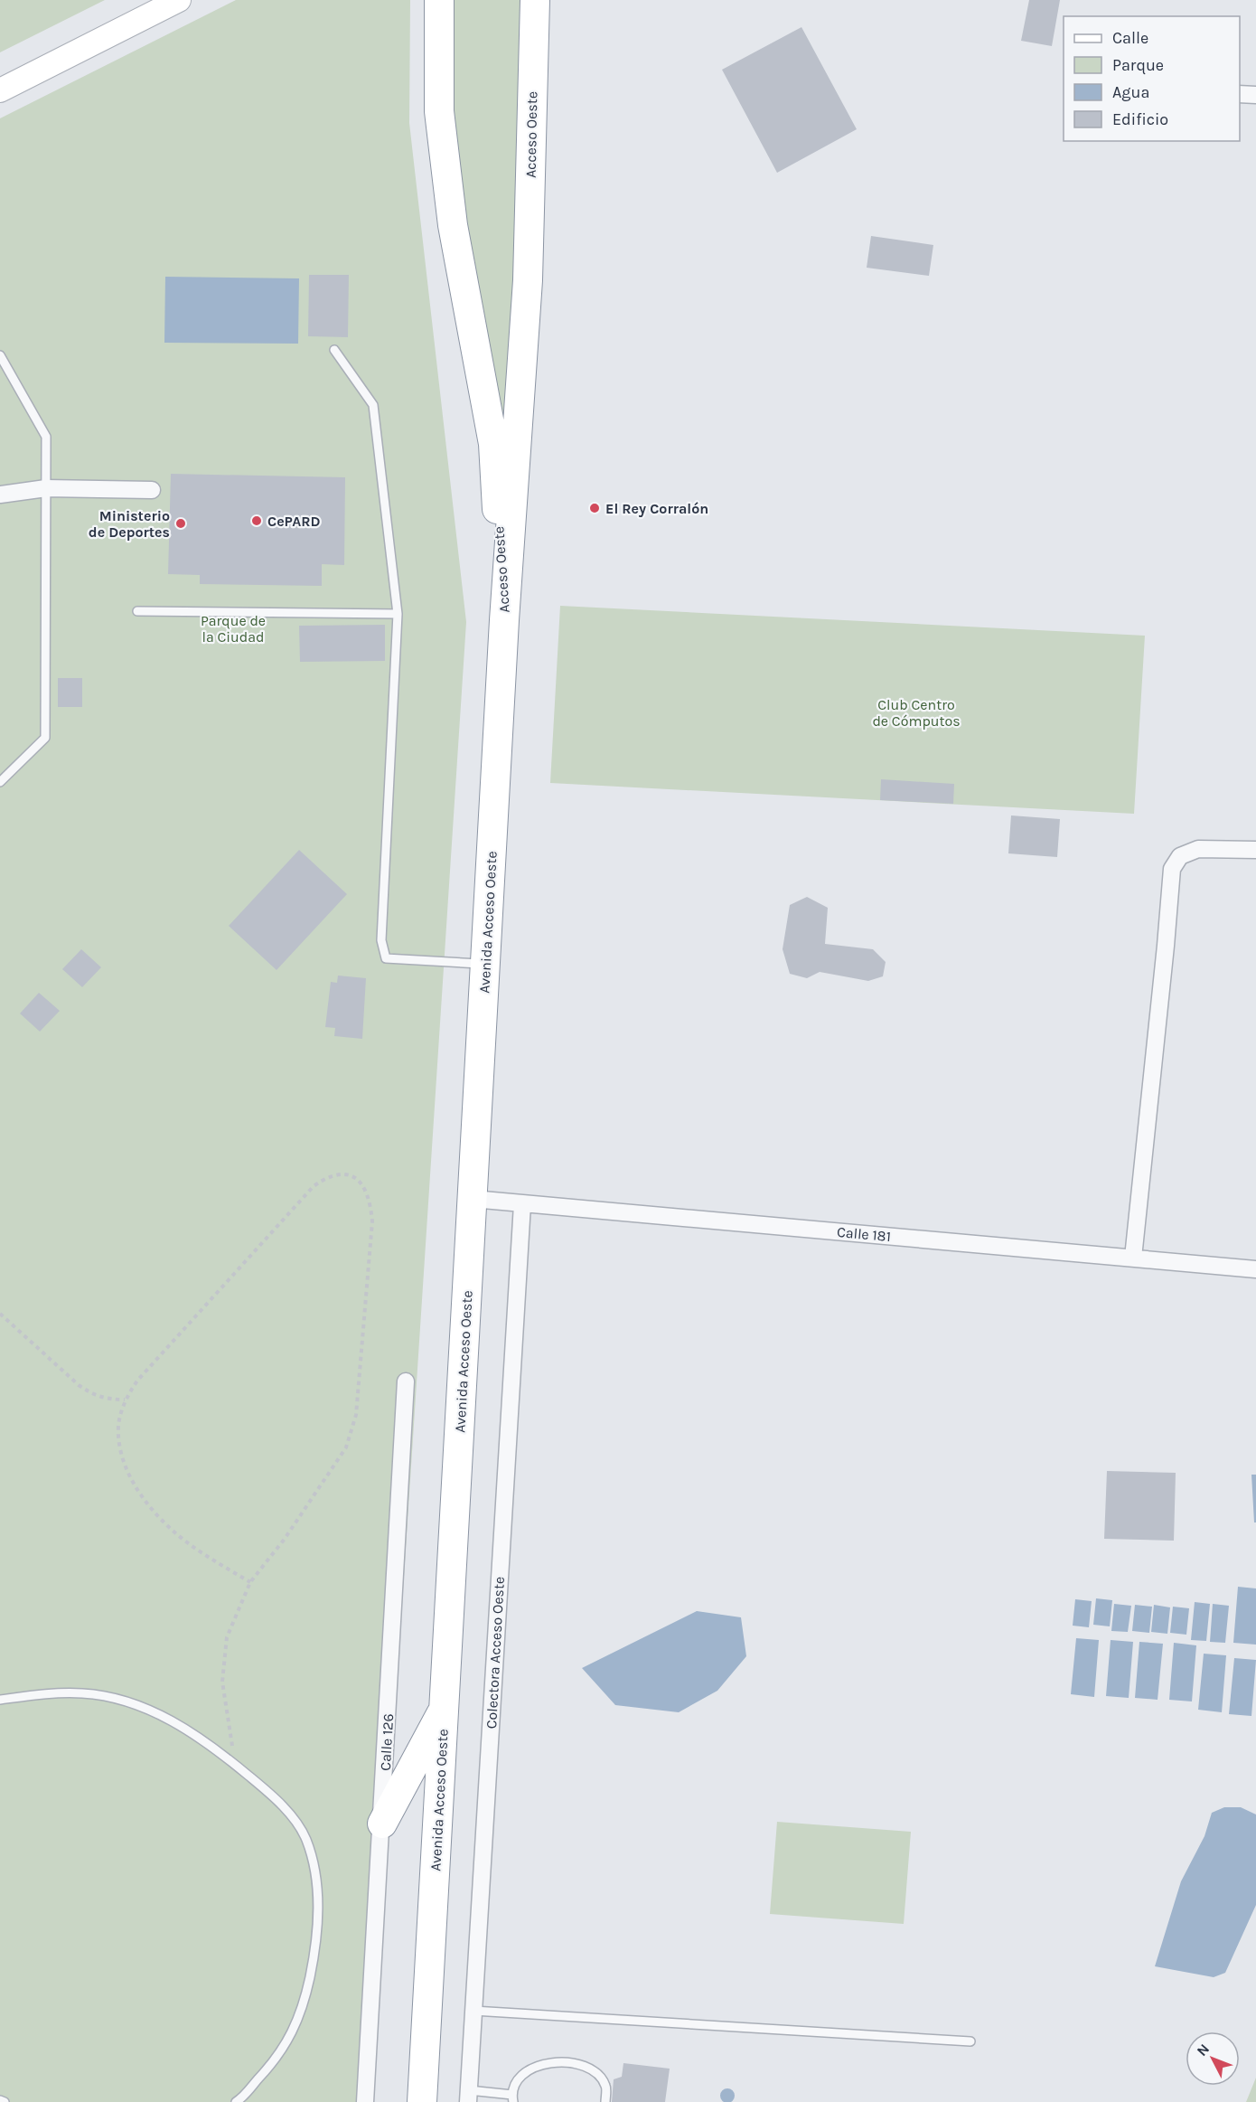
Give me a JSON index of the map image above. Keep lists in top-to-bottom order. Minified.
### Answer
{"streets":{"highway":["Acceso Oeste","Avenida Acceso Oeste"],"street":["Calle 181","Colectora Acceso Oeste","Calle 126"]},"crossings":[["Acceso Oeste","Avenida Acceso Oeste"],["Avenida Acceso Oeste","Calle 181"],["Calle 181","Colectora Acceso Oeste"]],"parks":["Parque de la Ciudad","Club Centro de Cómputos"],"places":["El Rey Corralón","CePARD","Ministerio de Deportes"],"legend":["Calle","Parque","Agua","Edificio"],"north":"top left"}
